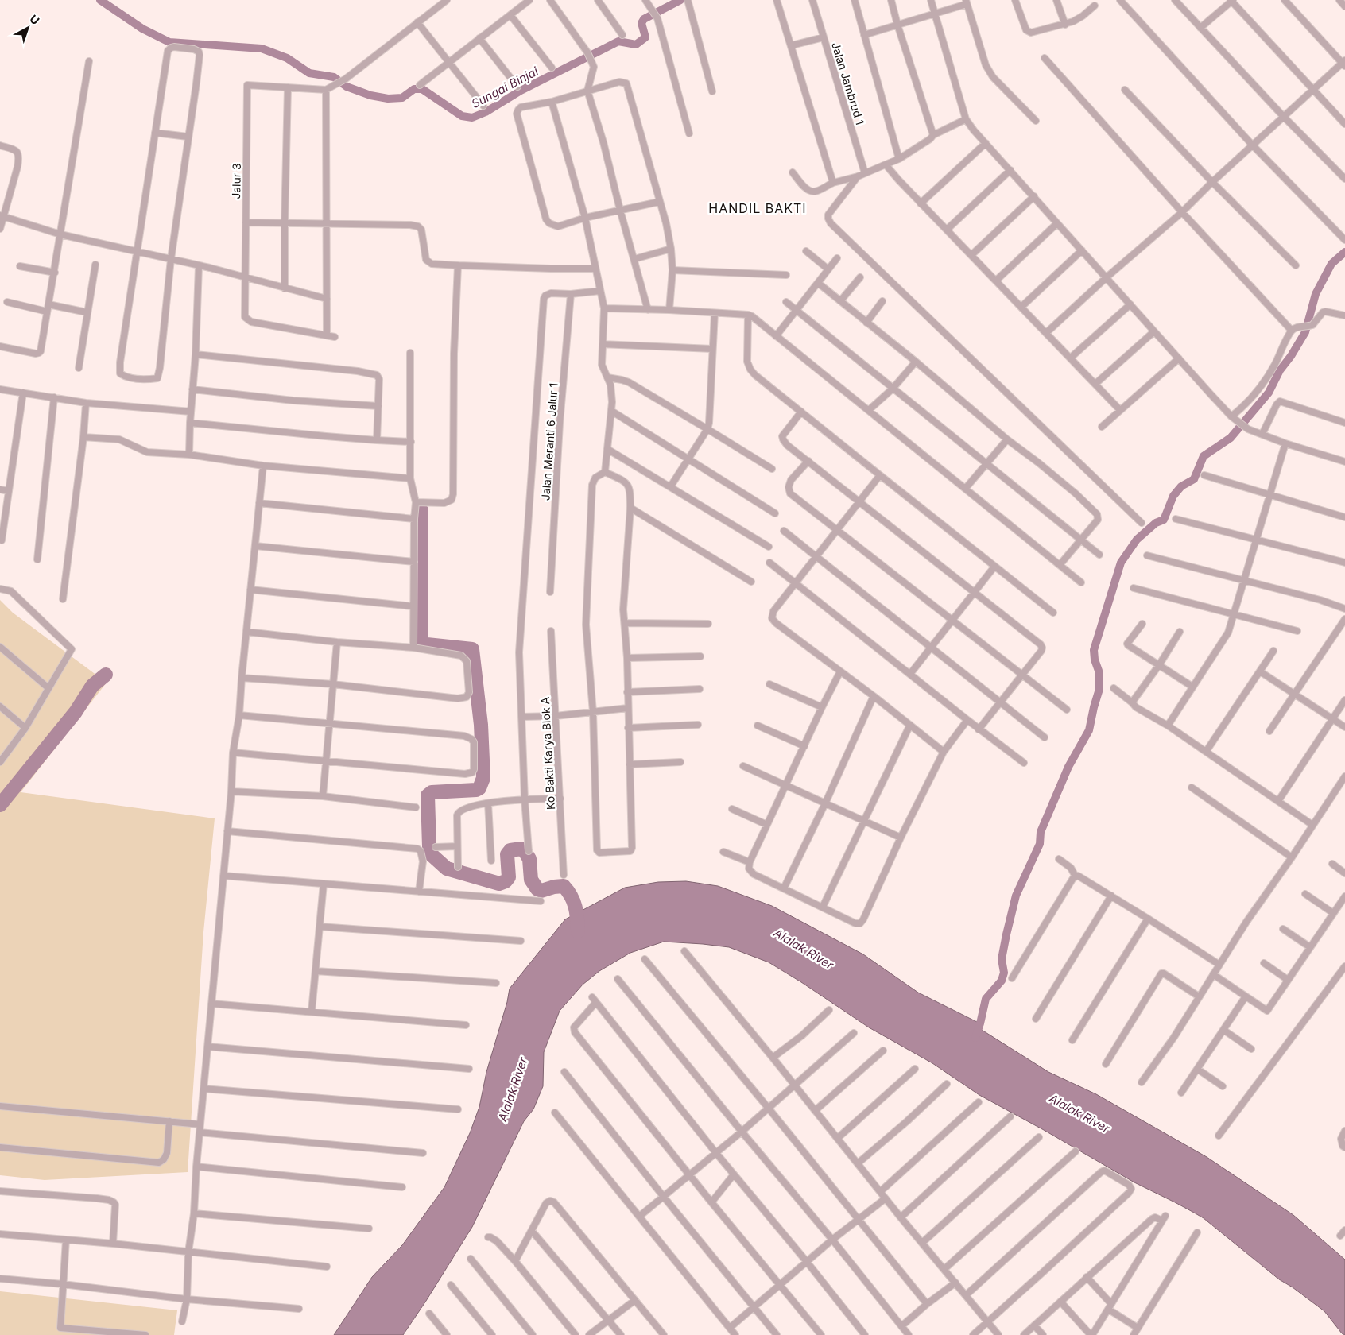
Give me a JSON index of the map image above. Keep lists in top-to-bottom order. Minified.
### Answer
{"streets":{"street":["Jalan Jambrud 1","Jalur 3","Jalan Meranti 6 Jalur 1","Ko Bakti Karya Blok A"]},"districts":["HANDIL BAKTI"],"water":["Sungai Binjai","Alalak River"],"north":"top right"}
